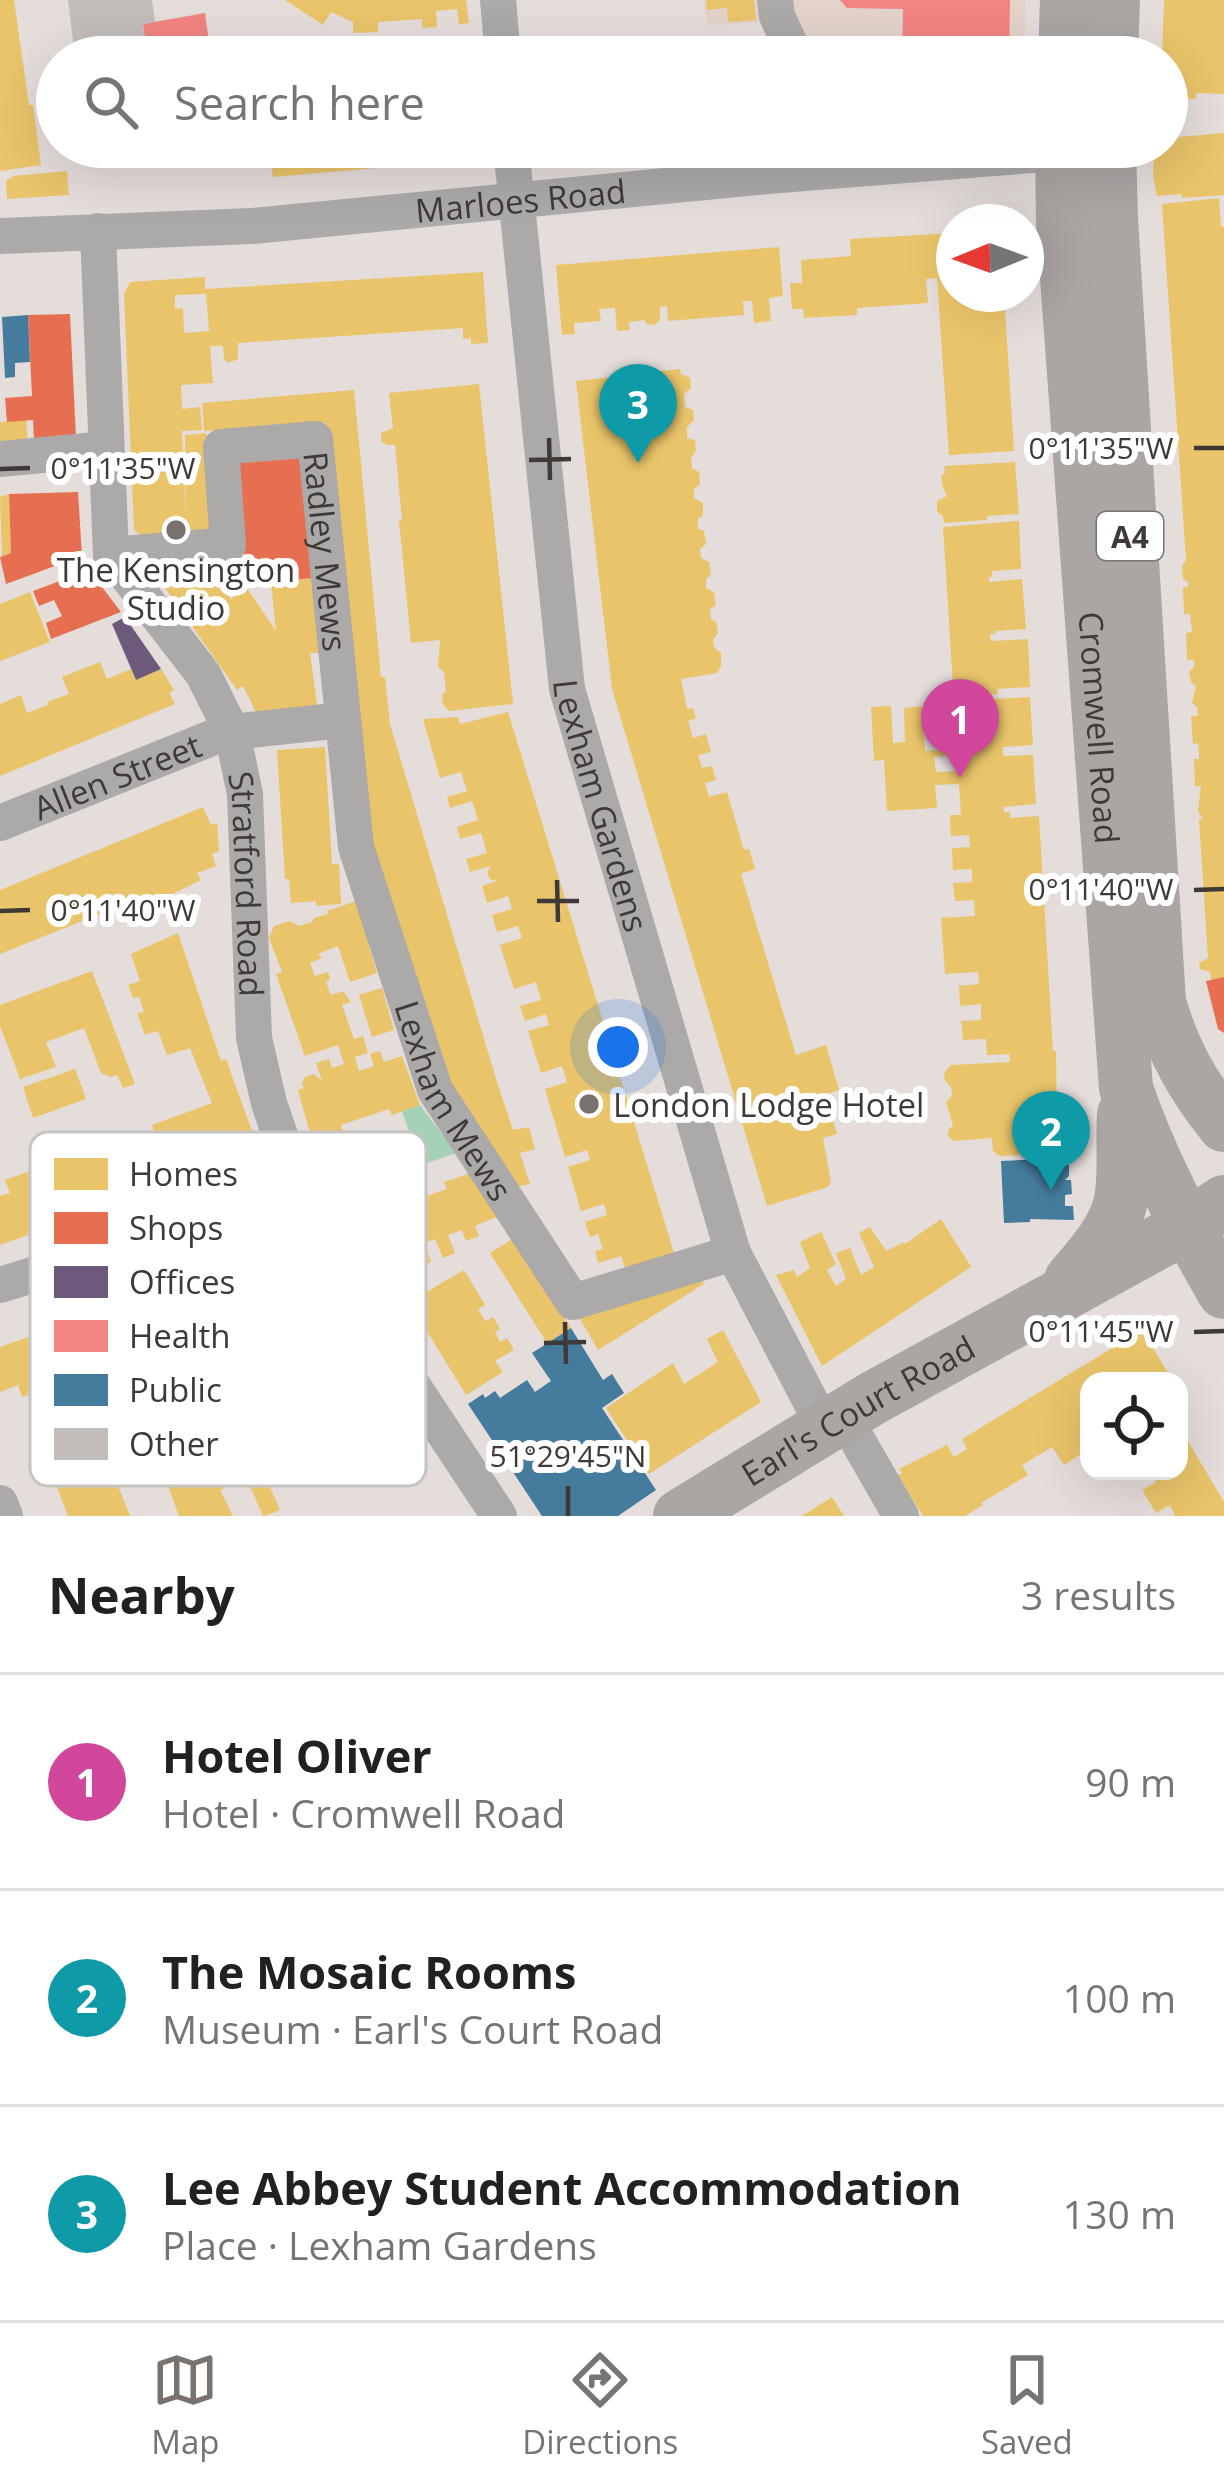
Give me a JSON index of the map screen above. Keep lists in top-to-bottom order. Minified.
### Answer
{"streets":{"highway":["A4","Cromwell Road","Earl's Court Road"],"street":["Marloes Road","Radley Mews","Allen Street","Lexham Gardens","Stratford Road","Lexham Mews"]},"crossings":[["Marloes Road","Lexham Gardens"],["A4","Cromwell Road"],["A4","Earl's Court Road"],["Radley Mews","Stratford Road"],["Radley Mews","Lexham Mews"],["Cromwell Road","Earl's Court Road"],["Allen Street","Stratford Road"],["Lexham Gardens","Lexham Mews"],["Lexham Gardens","Earl's Court Road"]],"places":["The Kensington Studio","London Lodge Hotel"],"legend":["Homes","Shops","Offices","Health","Public","Other"],"north":"left","page":{"search":"Search here","pins":["3","1","2"],"heading":["Nearby","3 results"],"list":[{"mark":"1","name":"Hotel Oliver","note":"Hotel · Cromwell Road","value":"90 m"},{"mark":"2","name":"The Mosaic Rooms","note":"Museum · Earl's Court Road","value":"100 m"},{"mark":"3","name":"Lee Abbey Student Accommodation","note":"Place · Lexham Gardens","value":"130 m"}],"nav":["Map","Directions","Saved"]},"coordinates":["0°11'35\"W","0°11'40\"W","0°11'45\"W","51°29'45\"N"]}
